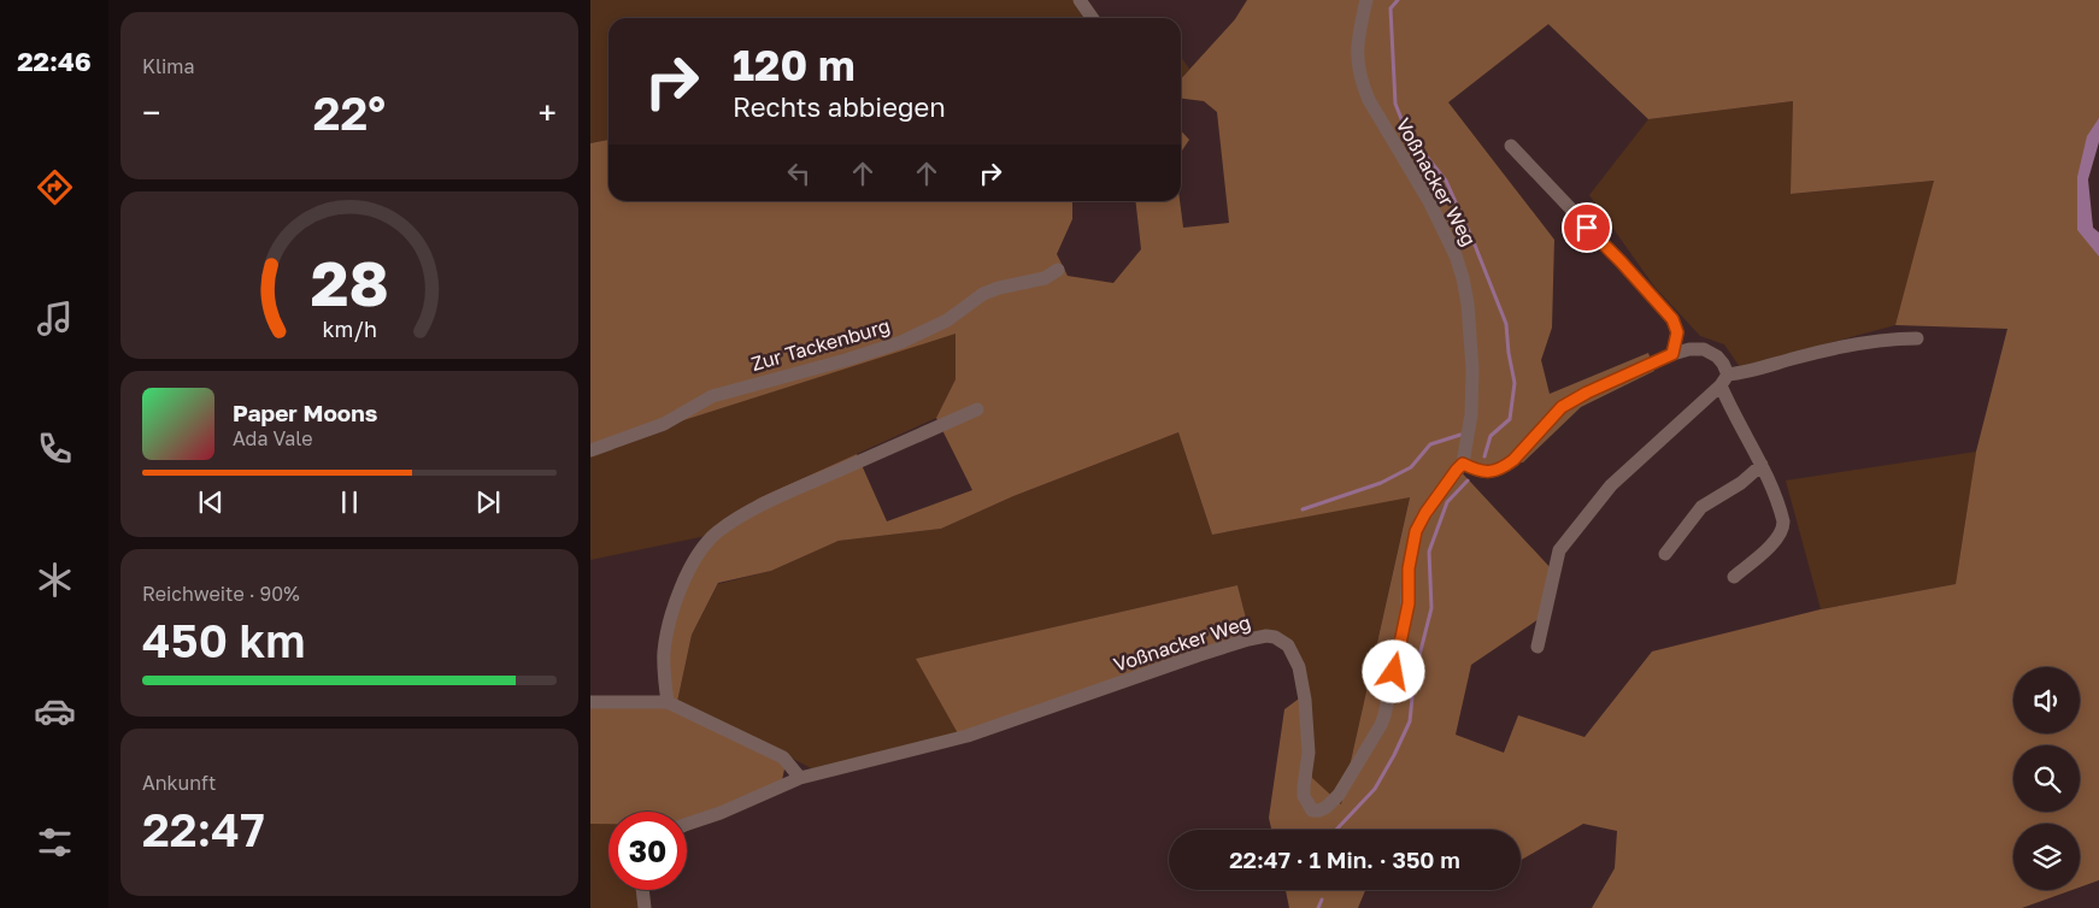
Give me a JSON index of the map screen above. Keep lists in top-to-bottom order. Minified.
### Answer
{"streets":{"street":["Voßnacker Weg","Zur Tackenburg"]},"page":{"tabs":"22:46","tile":["Klima",["Reichweite · 90%","450 km"],["Ankunft","22:47"]],"turn":["120 m","Rechts abbiegen"],"heat":["−","22°","+"],"song":["Paper Moons","Ada Vale"],"limit":"30","trip":"22:47 · 1 Min. · 350 m","gauge":["28","km/h"]}}
